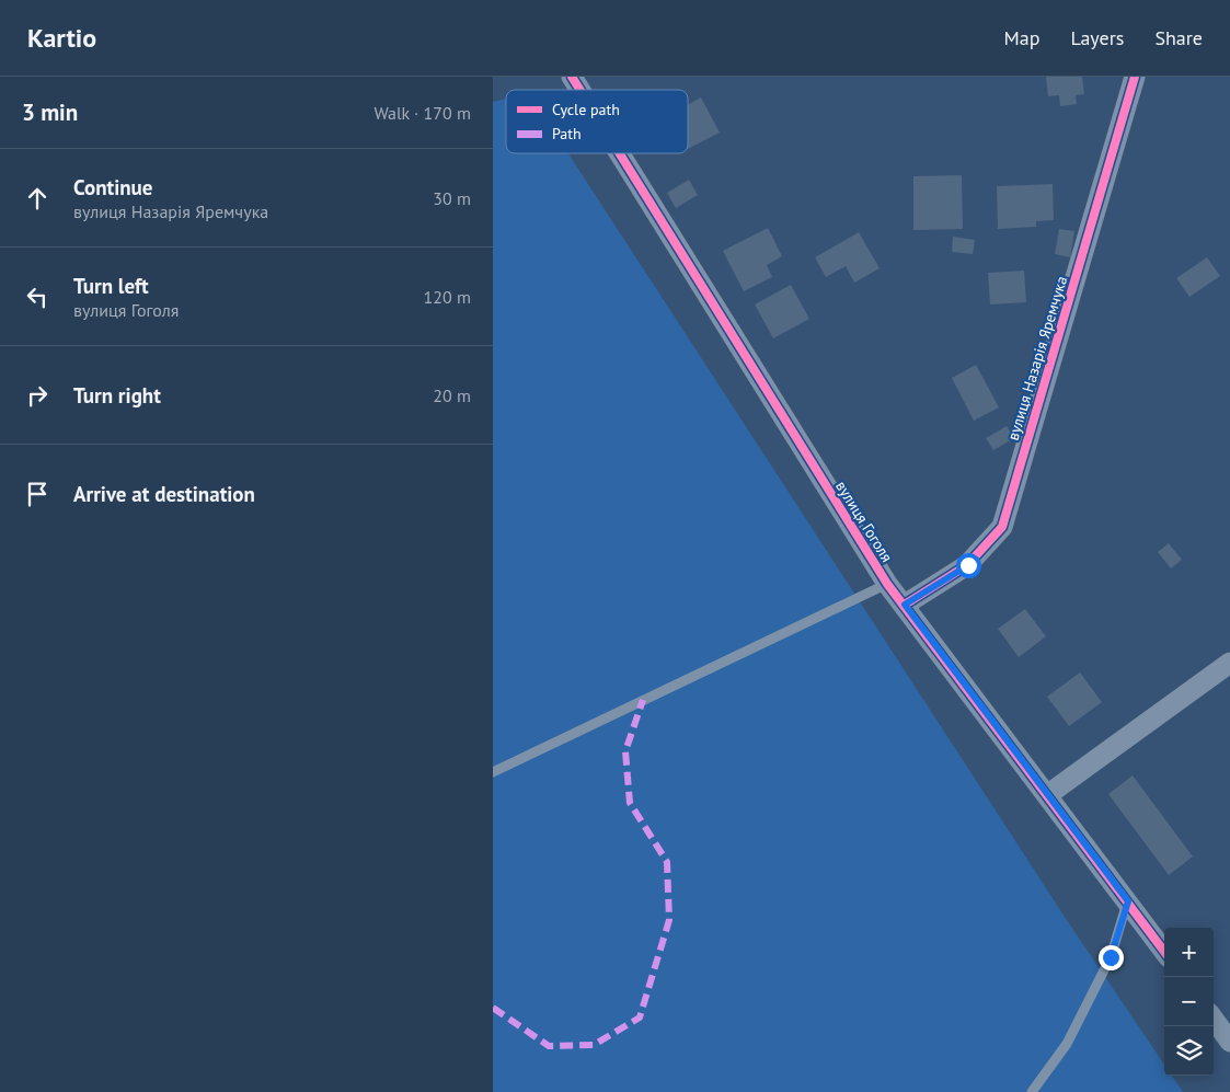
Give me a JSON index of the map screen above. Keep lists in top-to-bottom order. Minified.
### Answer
{"streets":{"street":["вулиця Назарія Яремчука","вулиця Гоголя"]},"crossings":[["вулиця Назарія Яремчука","вулиця Гоголя"]],"legend":["Cycle path","Path"],"page":{"header":"Kartio","nav":["Map","Layers","Share"],"heading":["3 min","Walk · 170 m"],"list":[["Continue","вулиця Назарія Яремчука","30 m"],["Turn left","вулиця Гоголя","120 m"],["Turn right","20 m"],"Arrive at destination"],"map_buttons":["+","−"]}}
